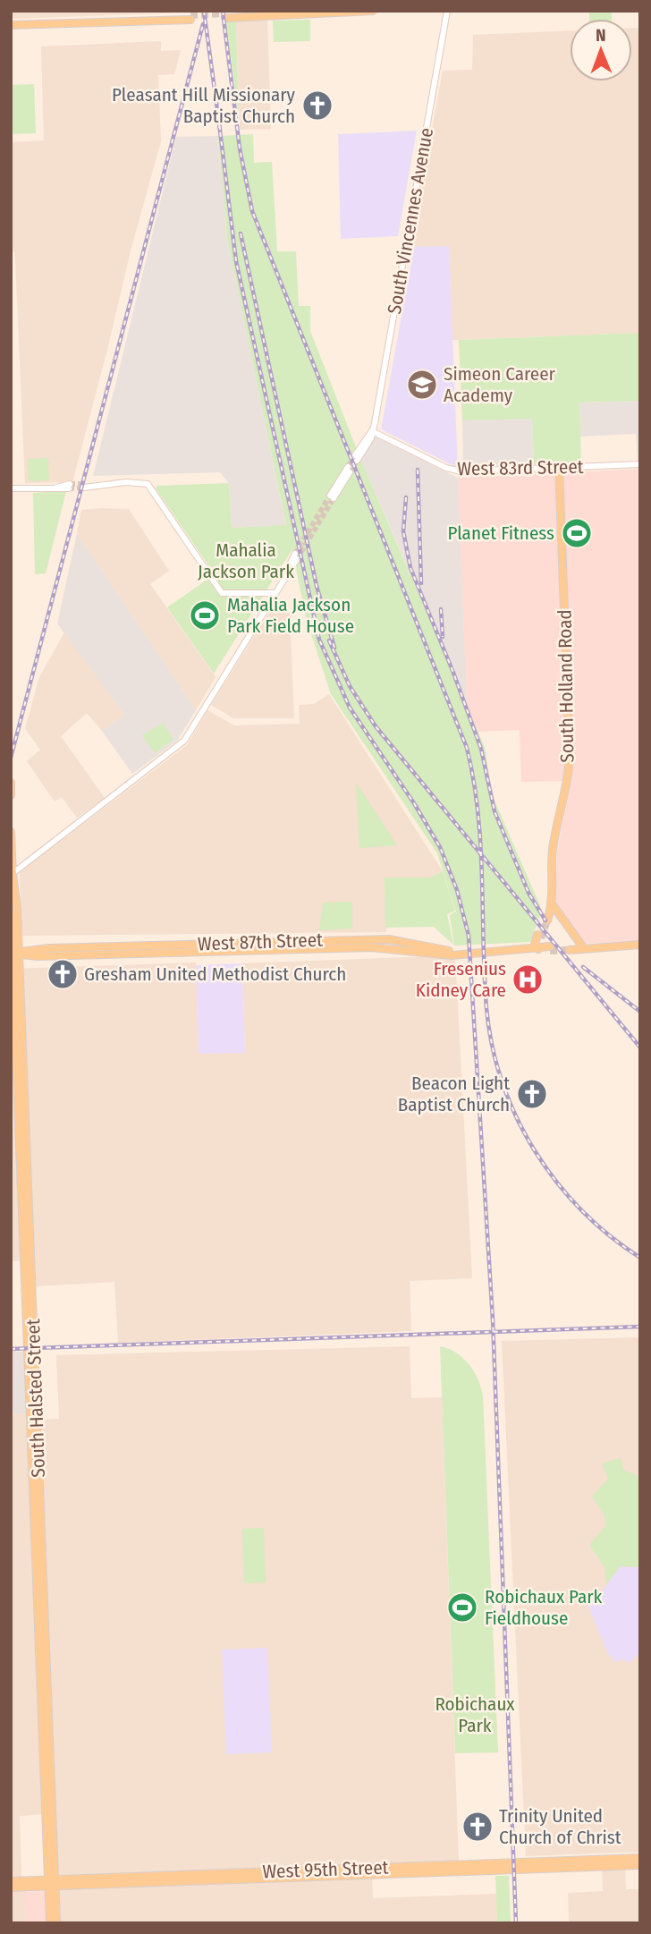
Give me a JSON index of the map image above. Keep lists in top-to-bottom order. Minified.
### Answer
{"streets":{"main road":["South Holland Road","West 87th Street","South Halsted Street","West 95th Street"],"street":["South Vincennes Avenue","West 83rd Street"]},"crossings":[["South Vincennes Avenue","West 83rd Street"],["West 83rd Street","South Holland Road"],["West 87th Street","South Halsted Street"],["South Halsted Street","West 95th Street"]],"parks":["Mahalia Jackson Park","Robichaux Park"],"places":{"church":["Pleasant Hill Missionary Baptist Church","Gresham United Methodist Church","Beacon Light Baptist Church","Trinity United Church of Christ"],"school or university":["Simeon Career Academy"],"sports":["Planet Fitness","Mahalia Jackson Park Field House","Robichaux Park Fieldhouse"],"hospital":["Fresenius Kidney Care"]},"north":"top"}
